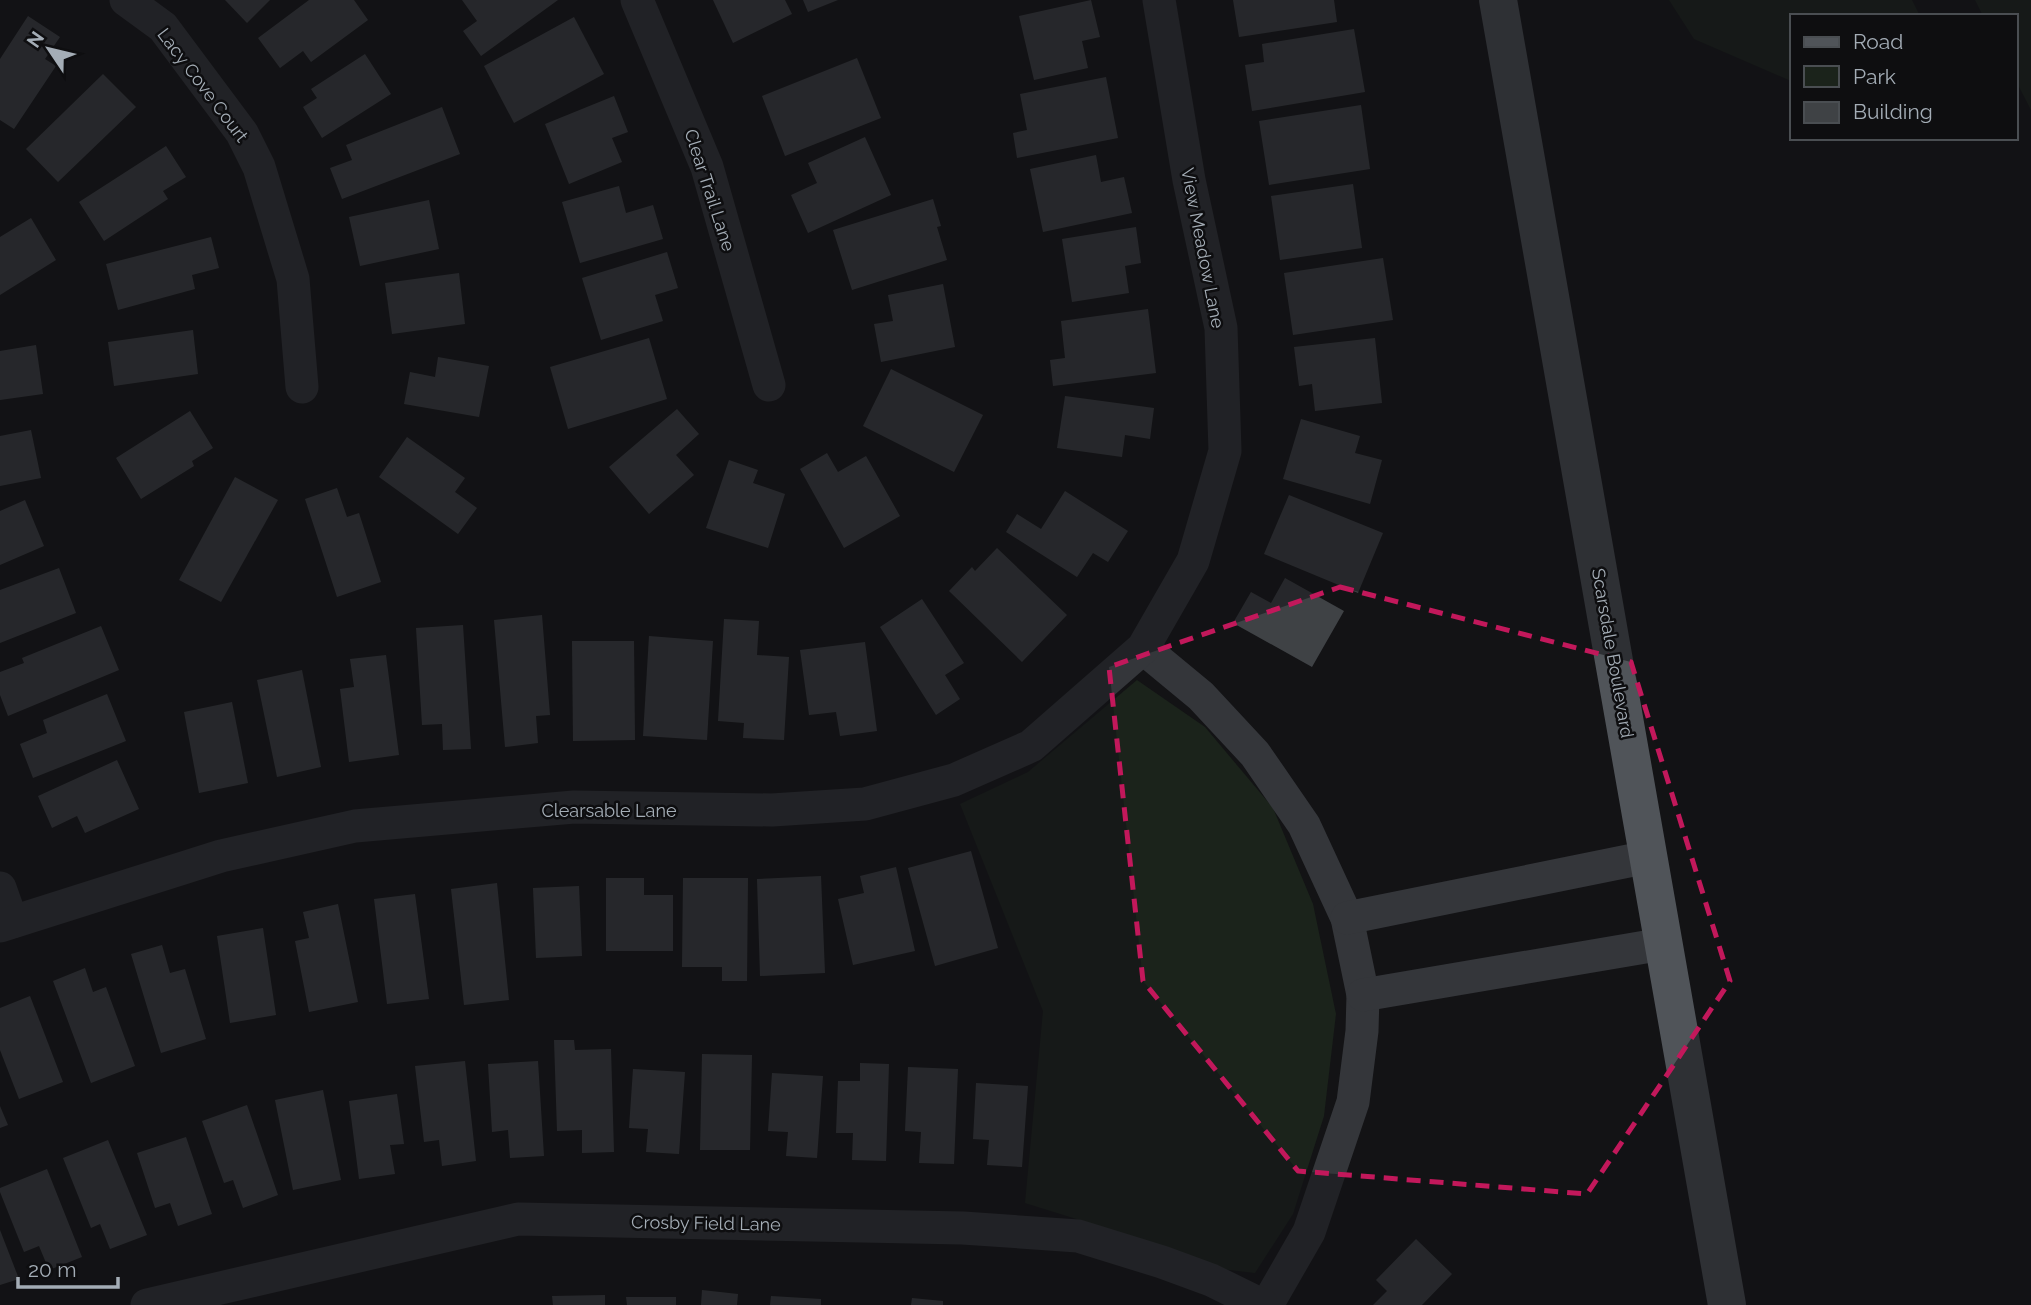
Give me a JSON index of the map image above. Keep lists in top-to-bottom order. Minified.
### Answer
{"streets":{"main road":["Scarsdale Boulevard"],"street":["Lacy Cove Court","Clear Trail Lane","View Meadow Lane","Clearsable Lane","Crosby Field Lane"]},"crossings":[["View Meadow Lane","Clearsable Lane"]],"legend":["Road","Park","Building"],"scale_bar":"20 m","north":"top left"}
